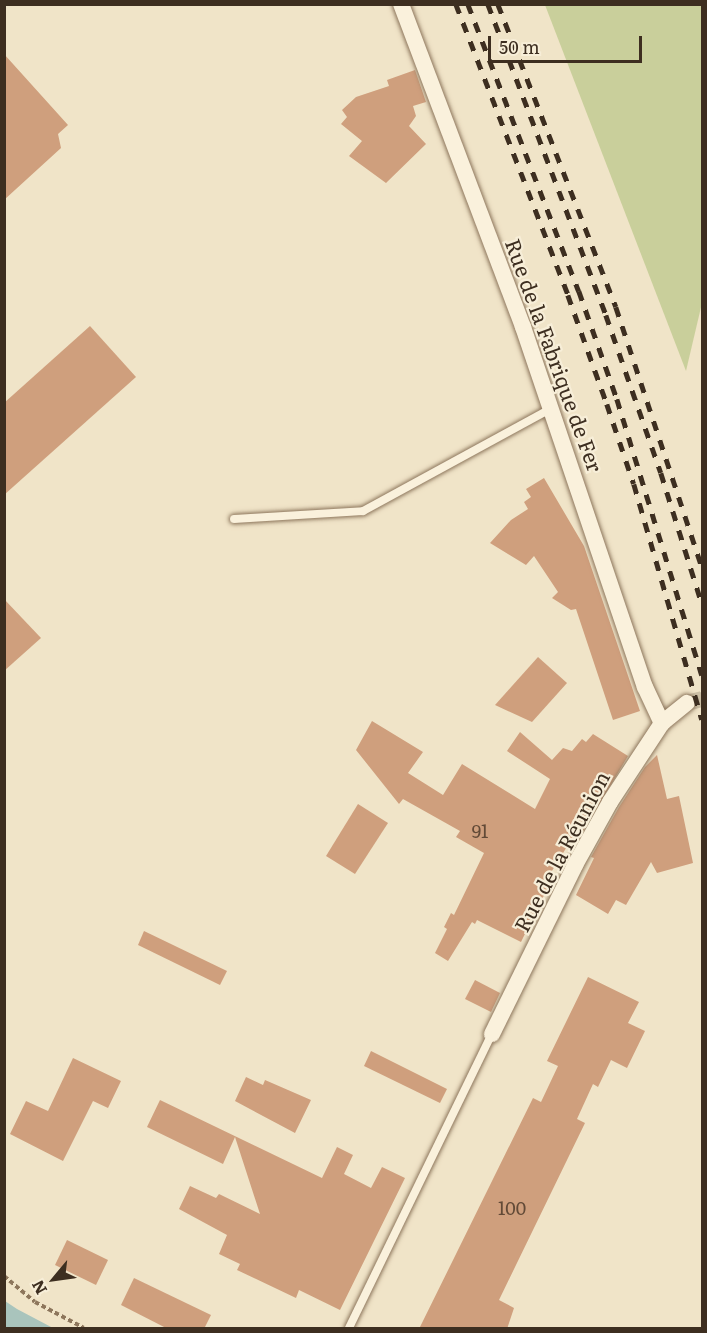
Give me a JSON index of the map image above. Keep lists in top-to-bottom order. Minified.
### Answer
{"streets":{"street":["Rue de la Fabrique de Fer","Rue de la Réunion"]},"crossings":[["Rue de la Fabrique de Fer","Rue de la Réunion"]],"house_numbers":["91","100"],"scale_bar":"50 m","north":"bottom left"}
